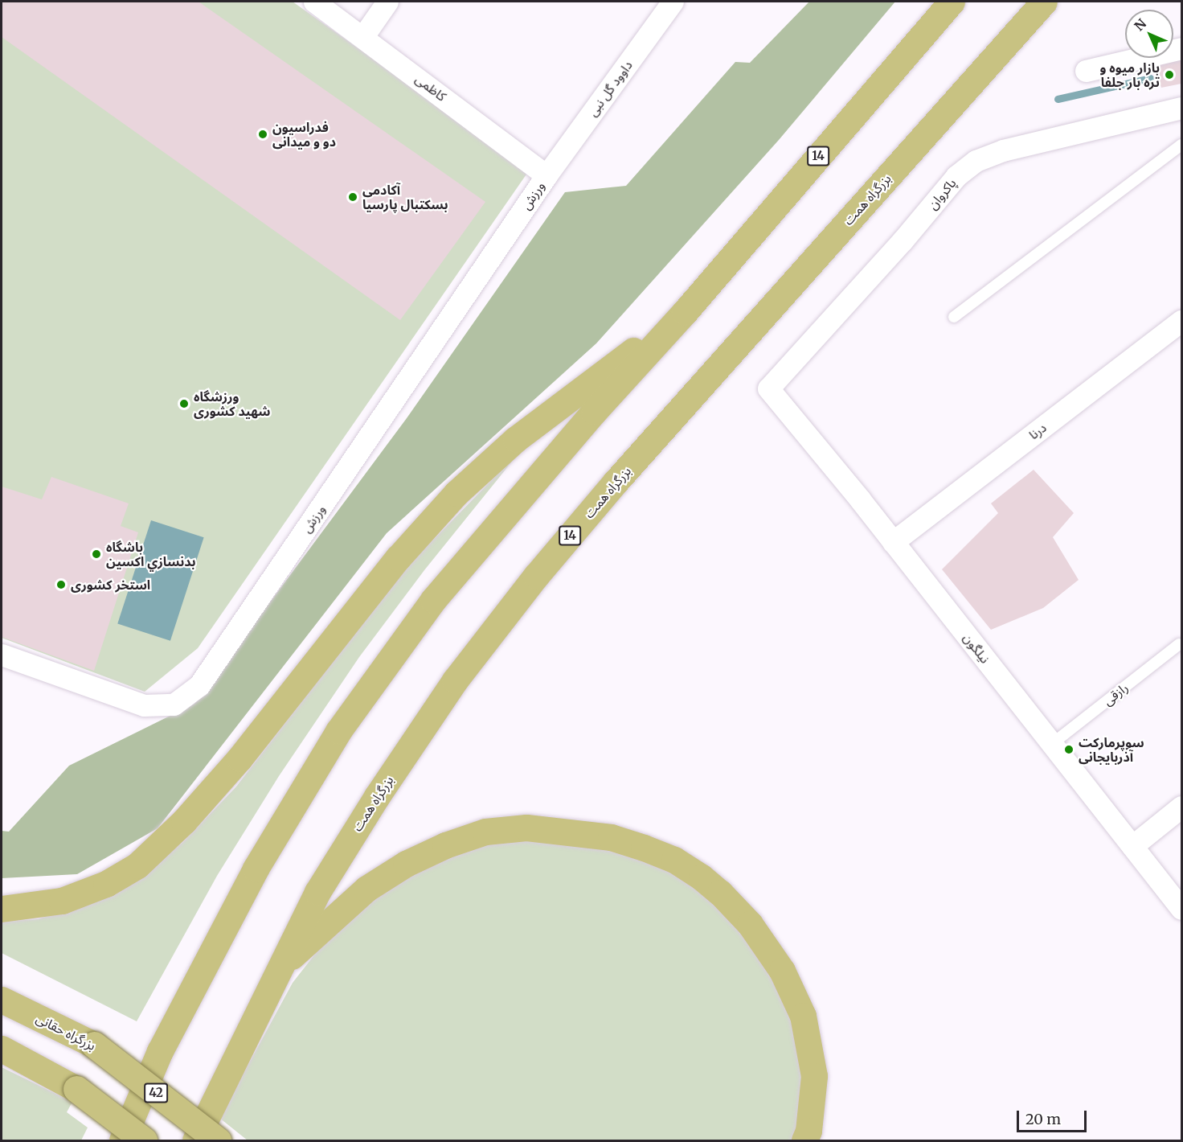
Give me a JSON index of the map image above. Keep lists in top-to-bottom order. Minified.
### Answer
{"streets":{"highway":["14","بزرگراه همت","بزرگراه حقانی","42"],"street":["کاظمی","داوود گل نبی","پاکروان","ورزش","درنا","نیلگون"],"lane":["رازقی"]},"crossings":[["کاظمی","داوود گل نبی"],["کاظمی","ورزش"],["داوود گل نبی","ورزش"],["پاکروان","نیلگون"],["درنا","نیلگون"],["نیلگون","رازقی"]],"places":["بازار میوه و تره بار جلفا","فدراسیون دو و میدانی","آکادمی بسکتبال پارسیا","ورزشگاه شهید کشوری","باشگاه بدنسازي اكسين","استخر کشوری","سوپرمارکت آذربایجانی"],"scale_bar":"20 m","north":"top left"}
